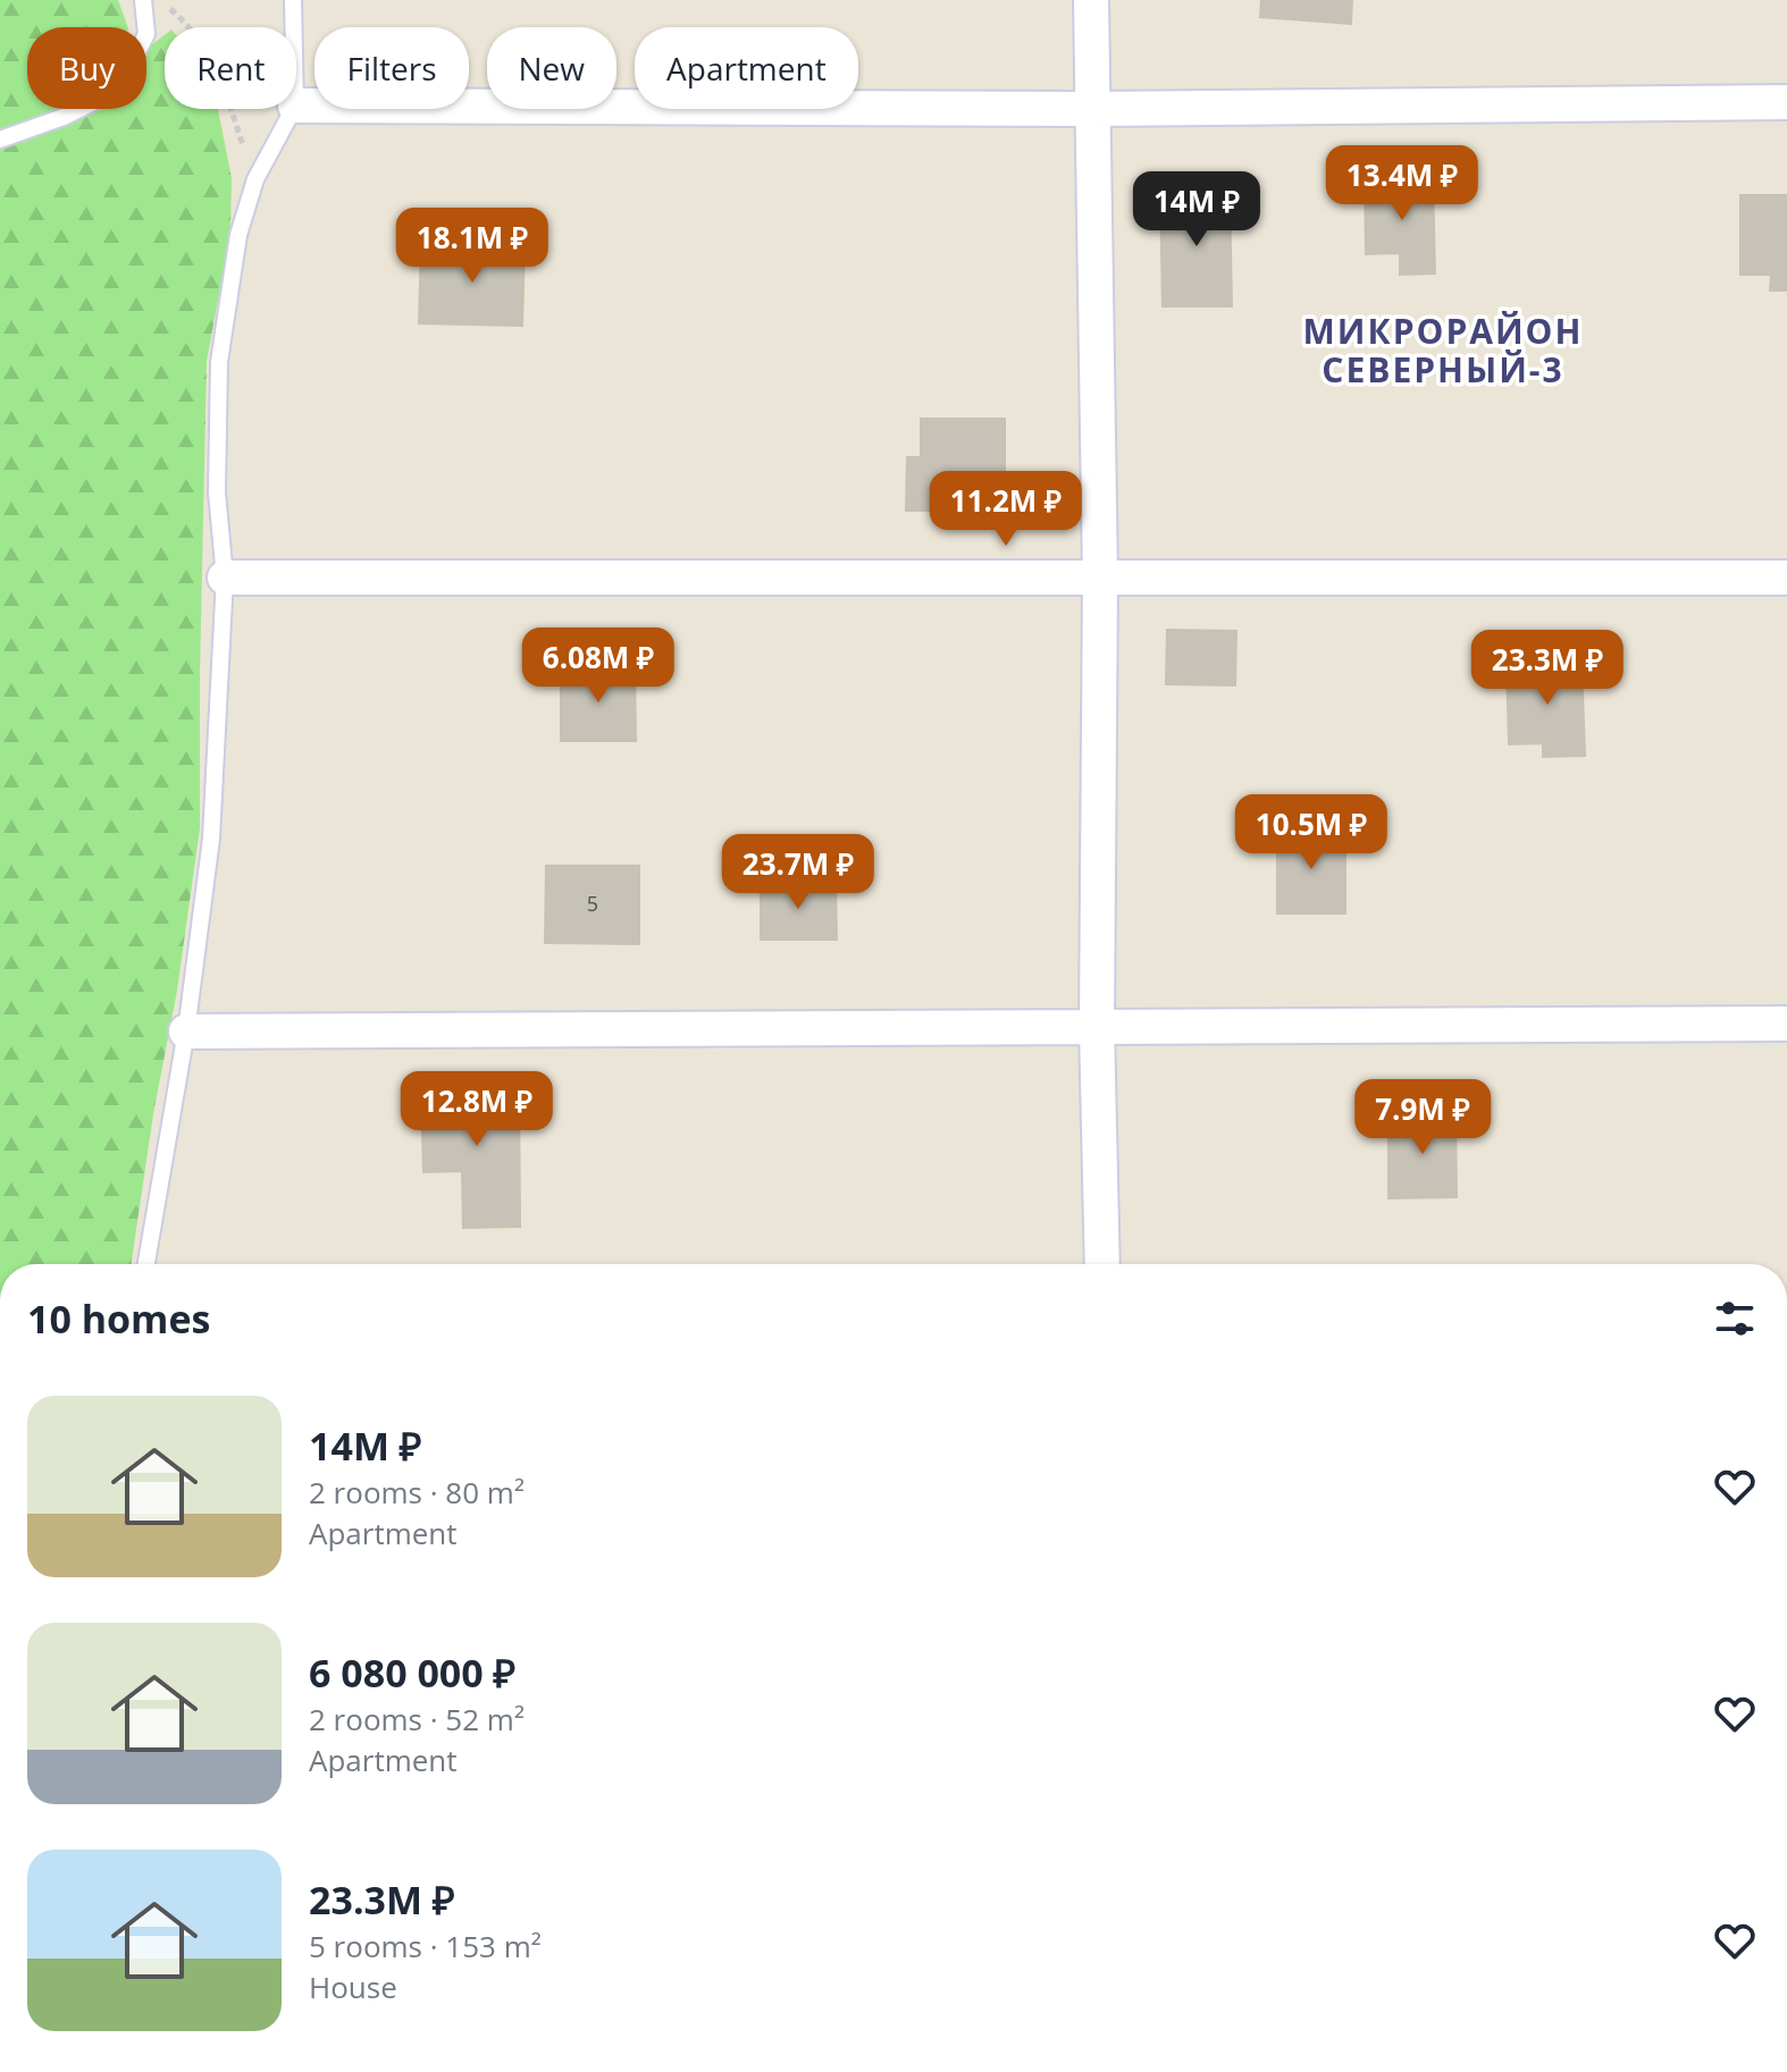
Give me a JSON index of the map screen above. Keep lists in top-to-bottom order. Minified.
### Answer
{"districts":["МИКРОРАЙОН СЕВЕРНЫЙ-3"],"house_numbers":["5"],"page":{"chip":["Buy","Rent","Filters","New","Apartment"],"price":["13.4M ₽","14M ₽","18.1M ₽","11.2M ₽","6.08M ₽","23.3M ₽","10.5M ₽","23.7M ₽","12.8M ₽","7.9M ₽"],"heading":"10 homes","list":[{"name":"14M ₽","note":"2 rooms · 80 m² · Apartment"},{"name":"6 080 000 ₽","note":"2 rooms · 52 m² · Apartment"},{"name":"23.3M ₽","note":"5 rooms · 153 m² · House"}]}}
